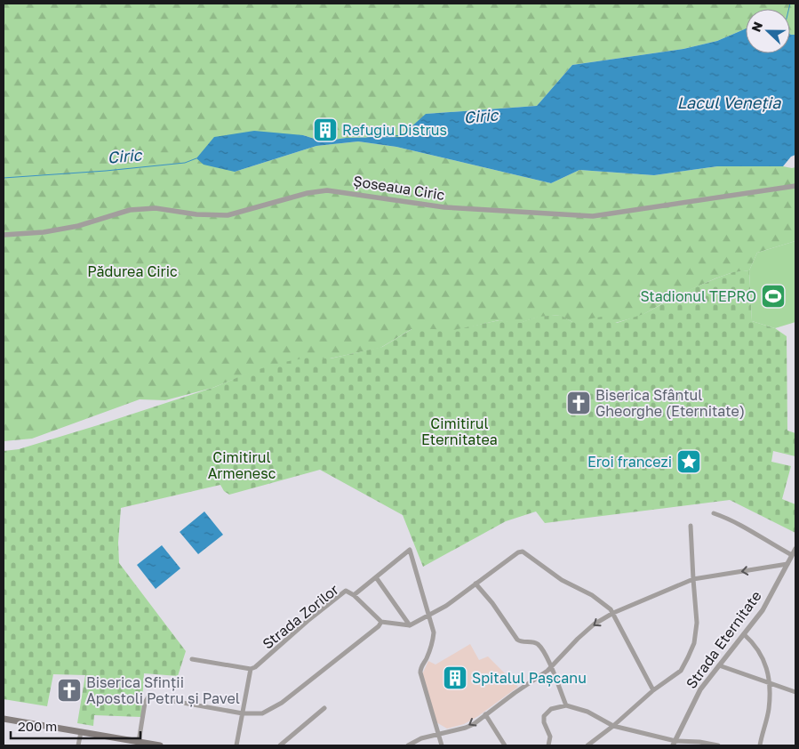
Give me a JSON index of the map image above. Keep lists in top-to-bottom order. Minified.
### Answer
{"streets":{"street":["Șoseaua Ciric","Strada Zorilor","Strada Eternitate"]},"water":["Lacul Veneția","Ciric"],"parks":["Pădurea Ciric","Cimitirul Eternitatea","Cimitirul Armenesc"],"places":{"building":["Refugiu Distrus","Spitalul Pașcanu"],"sports":["Stadionul TEPRO"],"church":["Biserica Sfântul Gheorghe (Eternitate)","Biserica Sfinții Apostoli Petru și Pavel"],"place":["Eroi francezi"]},"scale_bar":"200 m","north":"left"}
